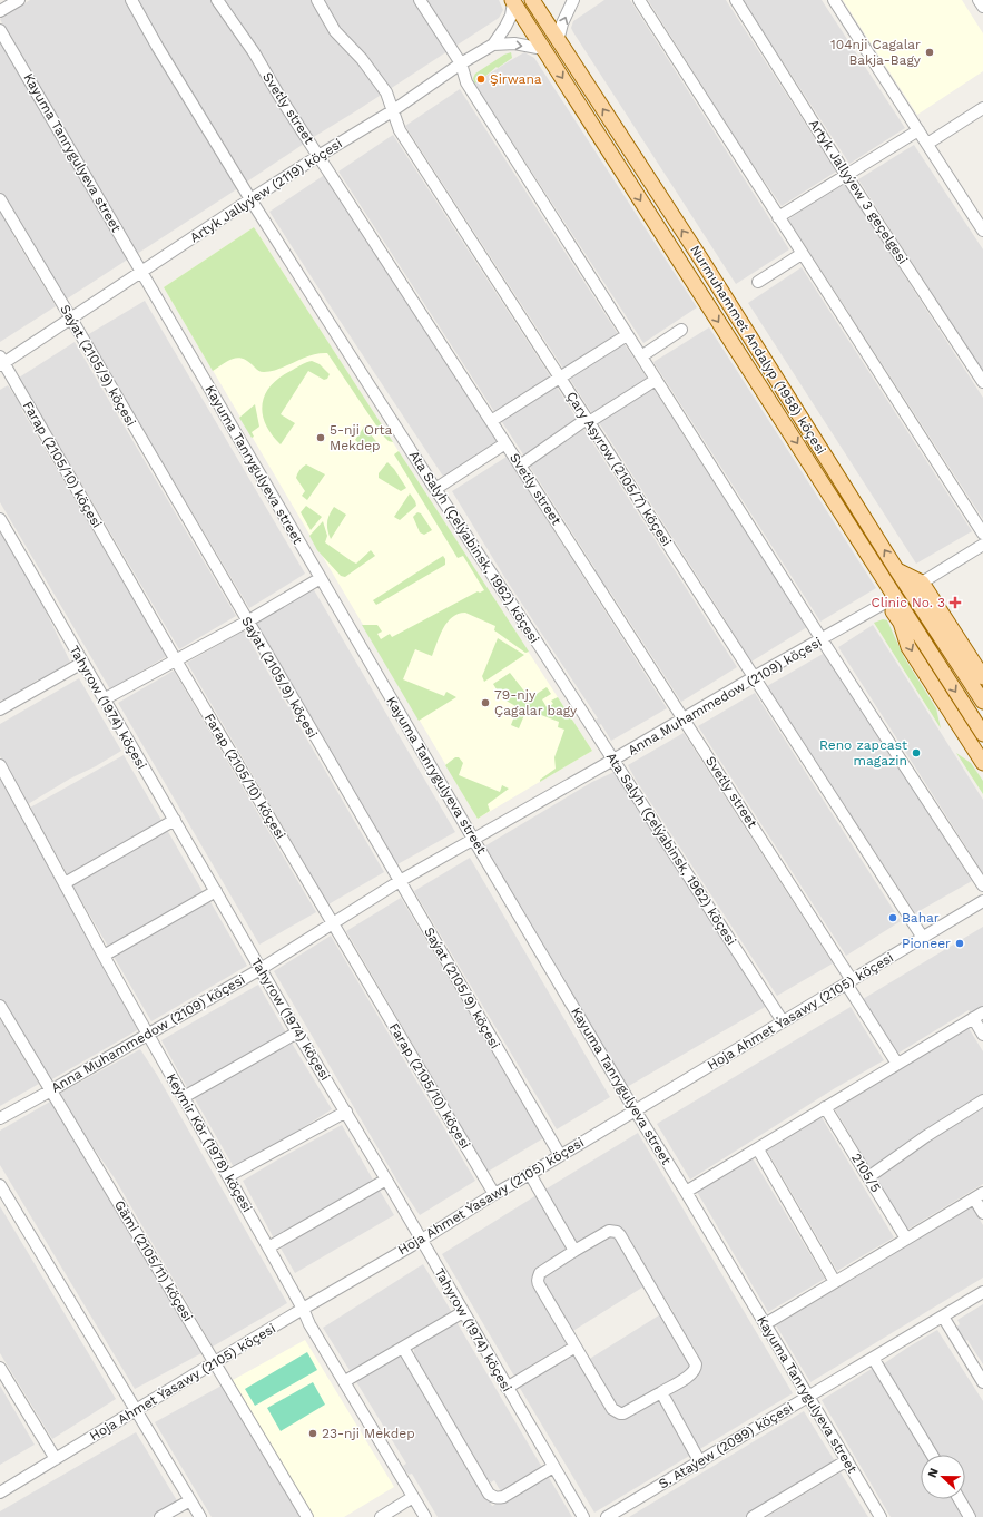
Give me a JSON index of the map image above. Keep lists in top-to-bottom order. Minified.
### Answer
{"streets":{"main road":["Nurmuhammet Andalyp (1958) köçesi"],"street":["Svetly street","Kayuma Tanrygulyeva street","Artyk Jallyýew (2119) köçesi","Artyk Jallyýew 3 geçelgesi","Saýat (2105/9) köçesi","Farap (2105/10) köçesi","Çary Aşyrow (2105/7) köçesi","Ata Salyh (Çelýabinsk, 1962) köçesi","Anna Muhammedow (2109) köçesi","Tahyrow (1974) köçesi","Hoja Ahmet Ýasawy (2105) köçesi","Keýmir Kör (1978) köçesi","2105/5","Gämi (2105/11) köçesi","S. Ataýew (2099) köçesi"]},"crossings":[["Svetly street","Artyk Jallyýew (2119) köçesi"],["Svetly street","Anna Muhammedow (2109) köçesi"],["Svetly street","Hoja Ahmet Ýasawy (2105) köçesi"],["Kayuma Tanrygulyeva street","Artyk Jallyýew (2119) köçesi"],["Kayuma Tanrygulyeva street","Anna Muhammedow (2109) köçesi"],["Kayuma Tanrygulyeva street","Hoja Ahmet Ýasawy (2105) köçesi"],["Kayuma Tanrygulyeva street","S. Ataýew (2099) köçesi"],["Artyk Jallyýew (2119) köçesi","Nurmuhammet Andalyp (1958) köçesi"],["Artyk Jallyýew (2119) köçesi","Saýat (2105/9) köçesi"],["Artyk Jallyýew (2119) köçesi","Farap (2105/10) köçesi"],["Artyk Jallyýew (2119) köçesi","Çary Aşyrow (2105/7) köçesi"],["Artyk Jallyýew (2119) köçesi","Ata Salyh (Çelýabinsk, 1962) köçesi"],["Nurmuhammet Andalyp (1958) köçesi","Anna Muhammedow (2109) köçesi"],["Saýat (2105/9) köçesi","Anna Muhammedow (2109) köçesi"],["Saýat (2105/9) köçesi","Hoja Ahmet Ýasawy (2105) köçesi"],["Farap (2105/10) köçesi","Anna Muhammedow (2109) köçesi"],["Farap (2105/10) köçesi","Hoja Ahmet Ýasawy (2105) köçesi"],["Çary Aşyrow (2105/7) köçesi","Anna Muhammedow (2109) köçesi"],["Çary Aşyrow (2105/7) köçesi","Hoja Ahmet Ýasawy (2105) köçesi"],["Ata Salyh (Çelýabinsk, 1962) köçesi","Anna Muhammedow (2109) köçesi"],["Ata Salyh (Çelýabinsk, 1962) köçesi","Hoja Ahmet Ýasawy (2105) köçesi"],["Anna Muhammedow (2109) köçesi","Tahyrow (1974) köçesi"],["Anna Muhammedow (2109) köçesi","Keýmir Kör (1978) köçesi"],["Anna Muhammedow (2109) köçesi","Gämi (2105/11) köçesi"],["Tahyrow (1974) köçesi","Hoja Ahmet Ýasawy (2105) köçesi"],["Hoja Ahmet Ýasawy (2105) köçesi","Keýmir Kör (1978) köçesi"],["Hoja Ahmet Ýasawy (2105) köçesi","Gämi (2105/11) köçesi"]],"places":{"other":["104nji Cagalar Bakja-Bagy","Şirwana","5-nji Orta Mekdep","79-njy Çagalar bagy","Reno zapcast magazin","Bahar","Pioneer","23-nji Mekdep"],"health":["Clinic No. 3"]},"north":"left"}
